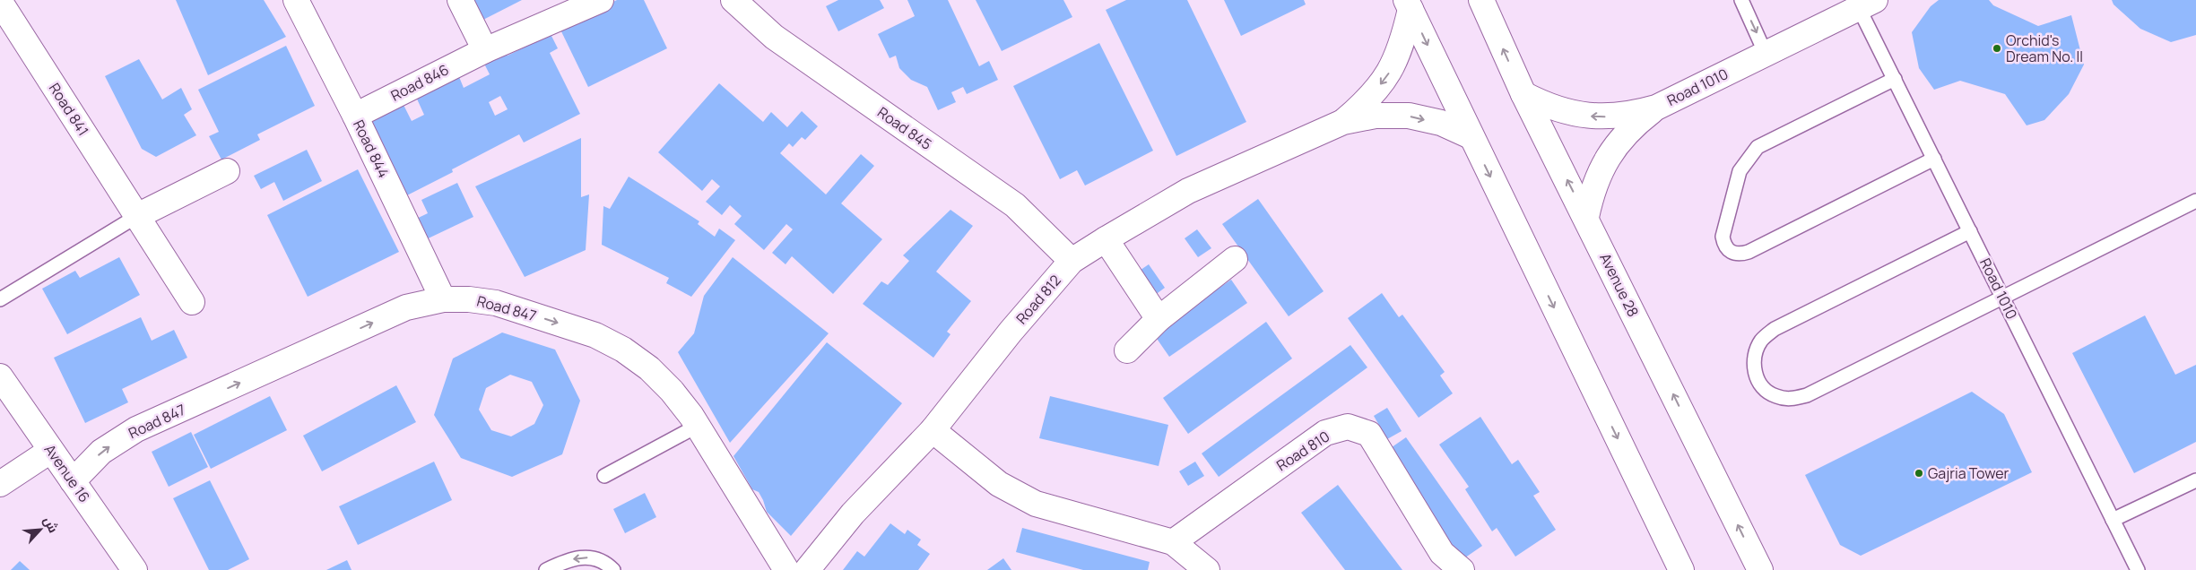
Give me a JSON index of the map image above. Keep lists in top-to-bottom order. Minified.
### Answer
{"streets":{"street":["Road 846","Road 1010","Road 841","Road 845","Road 844","Avenue 28","Road 812","Road 847","Road 810","Avenue 16"]},"crossings":[["Road 846","Road 844"],["Road 1010","Avenue 28"],["Road 845","Road 812"],["Road 844","Road 847"],["Road 847","Avenue 16"]],"one_way":["Road 847"],"places":["Orchid's Dream No. II","Gajria Tower"],"north":"top right"}
